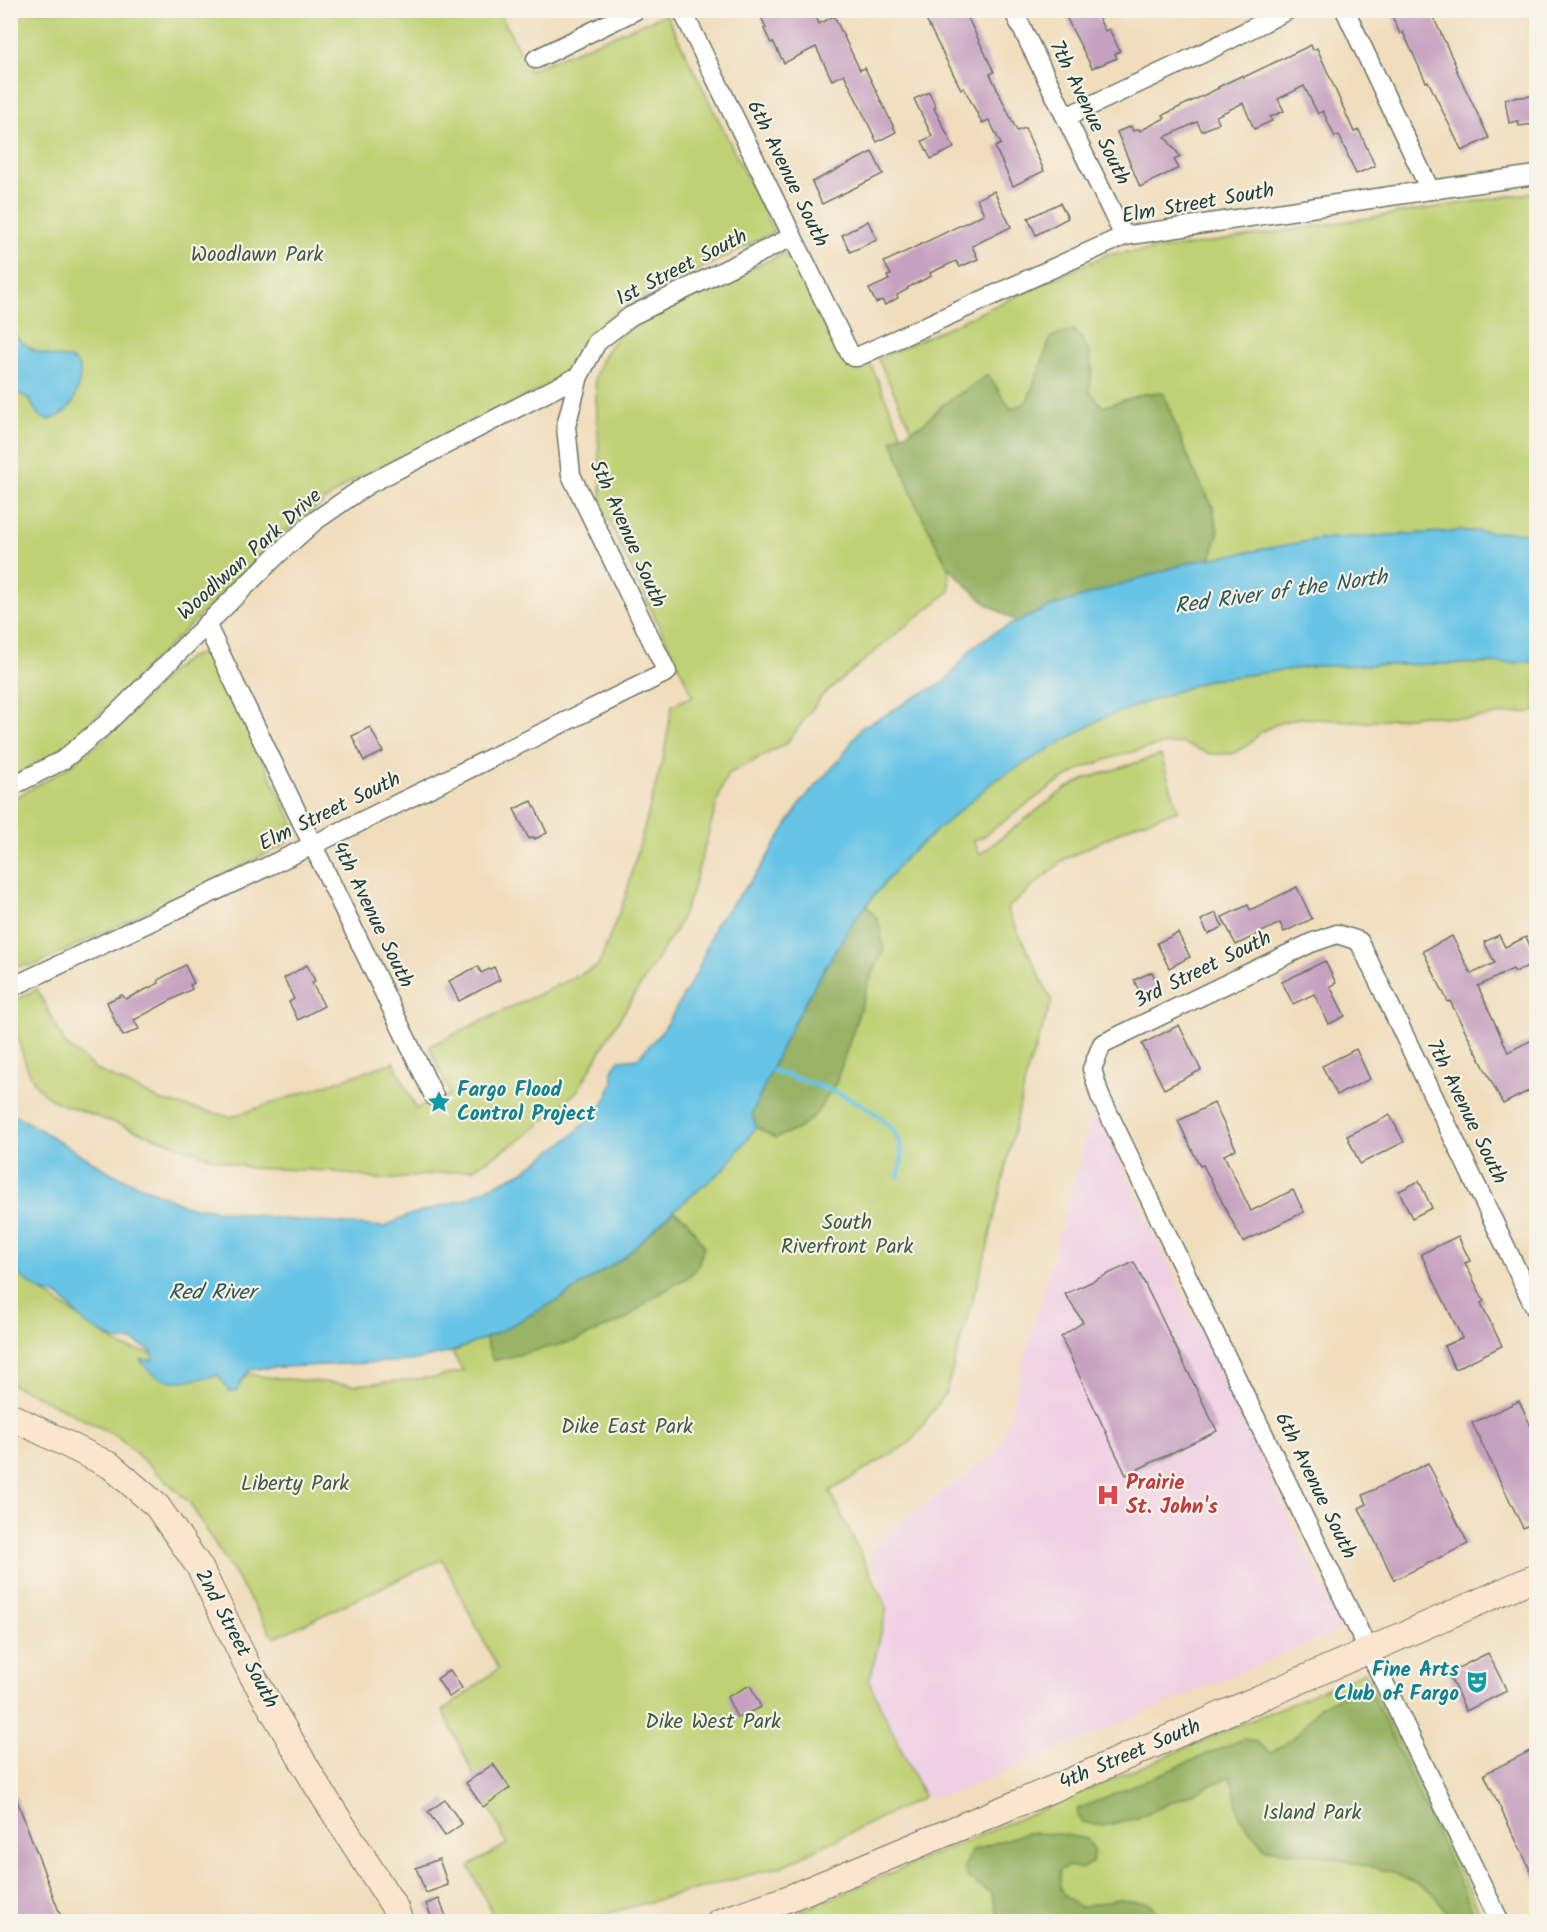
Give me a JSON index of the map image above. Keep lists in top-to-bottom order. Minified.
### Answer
{"streets":{"street":["7th Avenue South","6th Avenue South","Elm Street South","1st Street South","5th Avenue South","Woodlwan Park Drive","4th Avenue South","3rd Street South","2nd Street South","4th Street South"]},"crossings":[["7th Avenue South","Elm Street South"],["7th Avenue South","3rd Street South"],["6th Avenue South","Elm Street South"],["6th Avenue South","1st Street South"],["6th Avenue South","3rd Street South"],["6th Avenue South","4th Street South"],["Elm Street South","5th Avenue South"],["Elm Street South","4th Avenue South"],["1st Street South","5th Avenue South"],["1st Street South","Woodlwan Park Drive"],["5th Avenue South","Woodlwan Park Drive"],["Woodlwan Park Drive","4th Avenue South"]],"water":["Red River of the North","Red River"],"parks":["Woodlawn Park","South Riverfront Park","Dike East Park","Liberty Park","Dike West Park","Island Park"],"places":{"place":["Fargo Flood Control Project"],"hospital":["Prairie St. John's"],"theatre":["Fine Arts Club of Fargo"]}}
